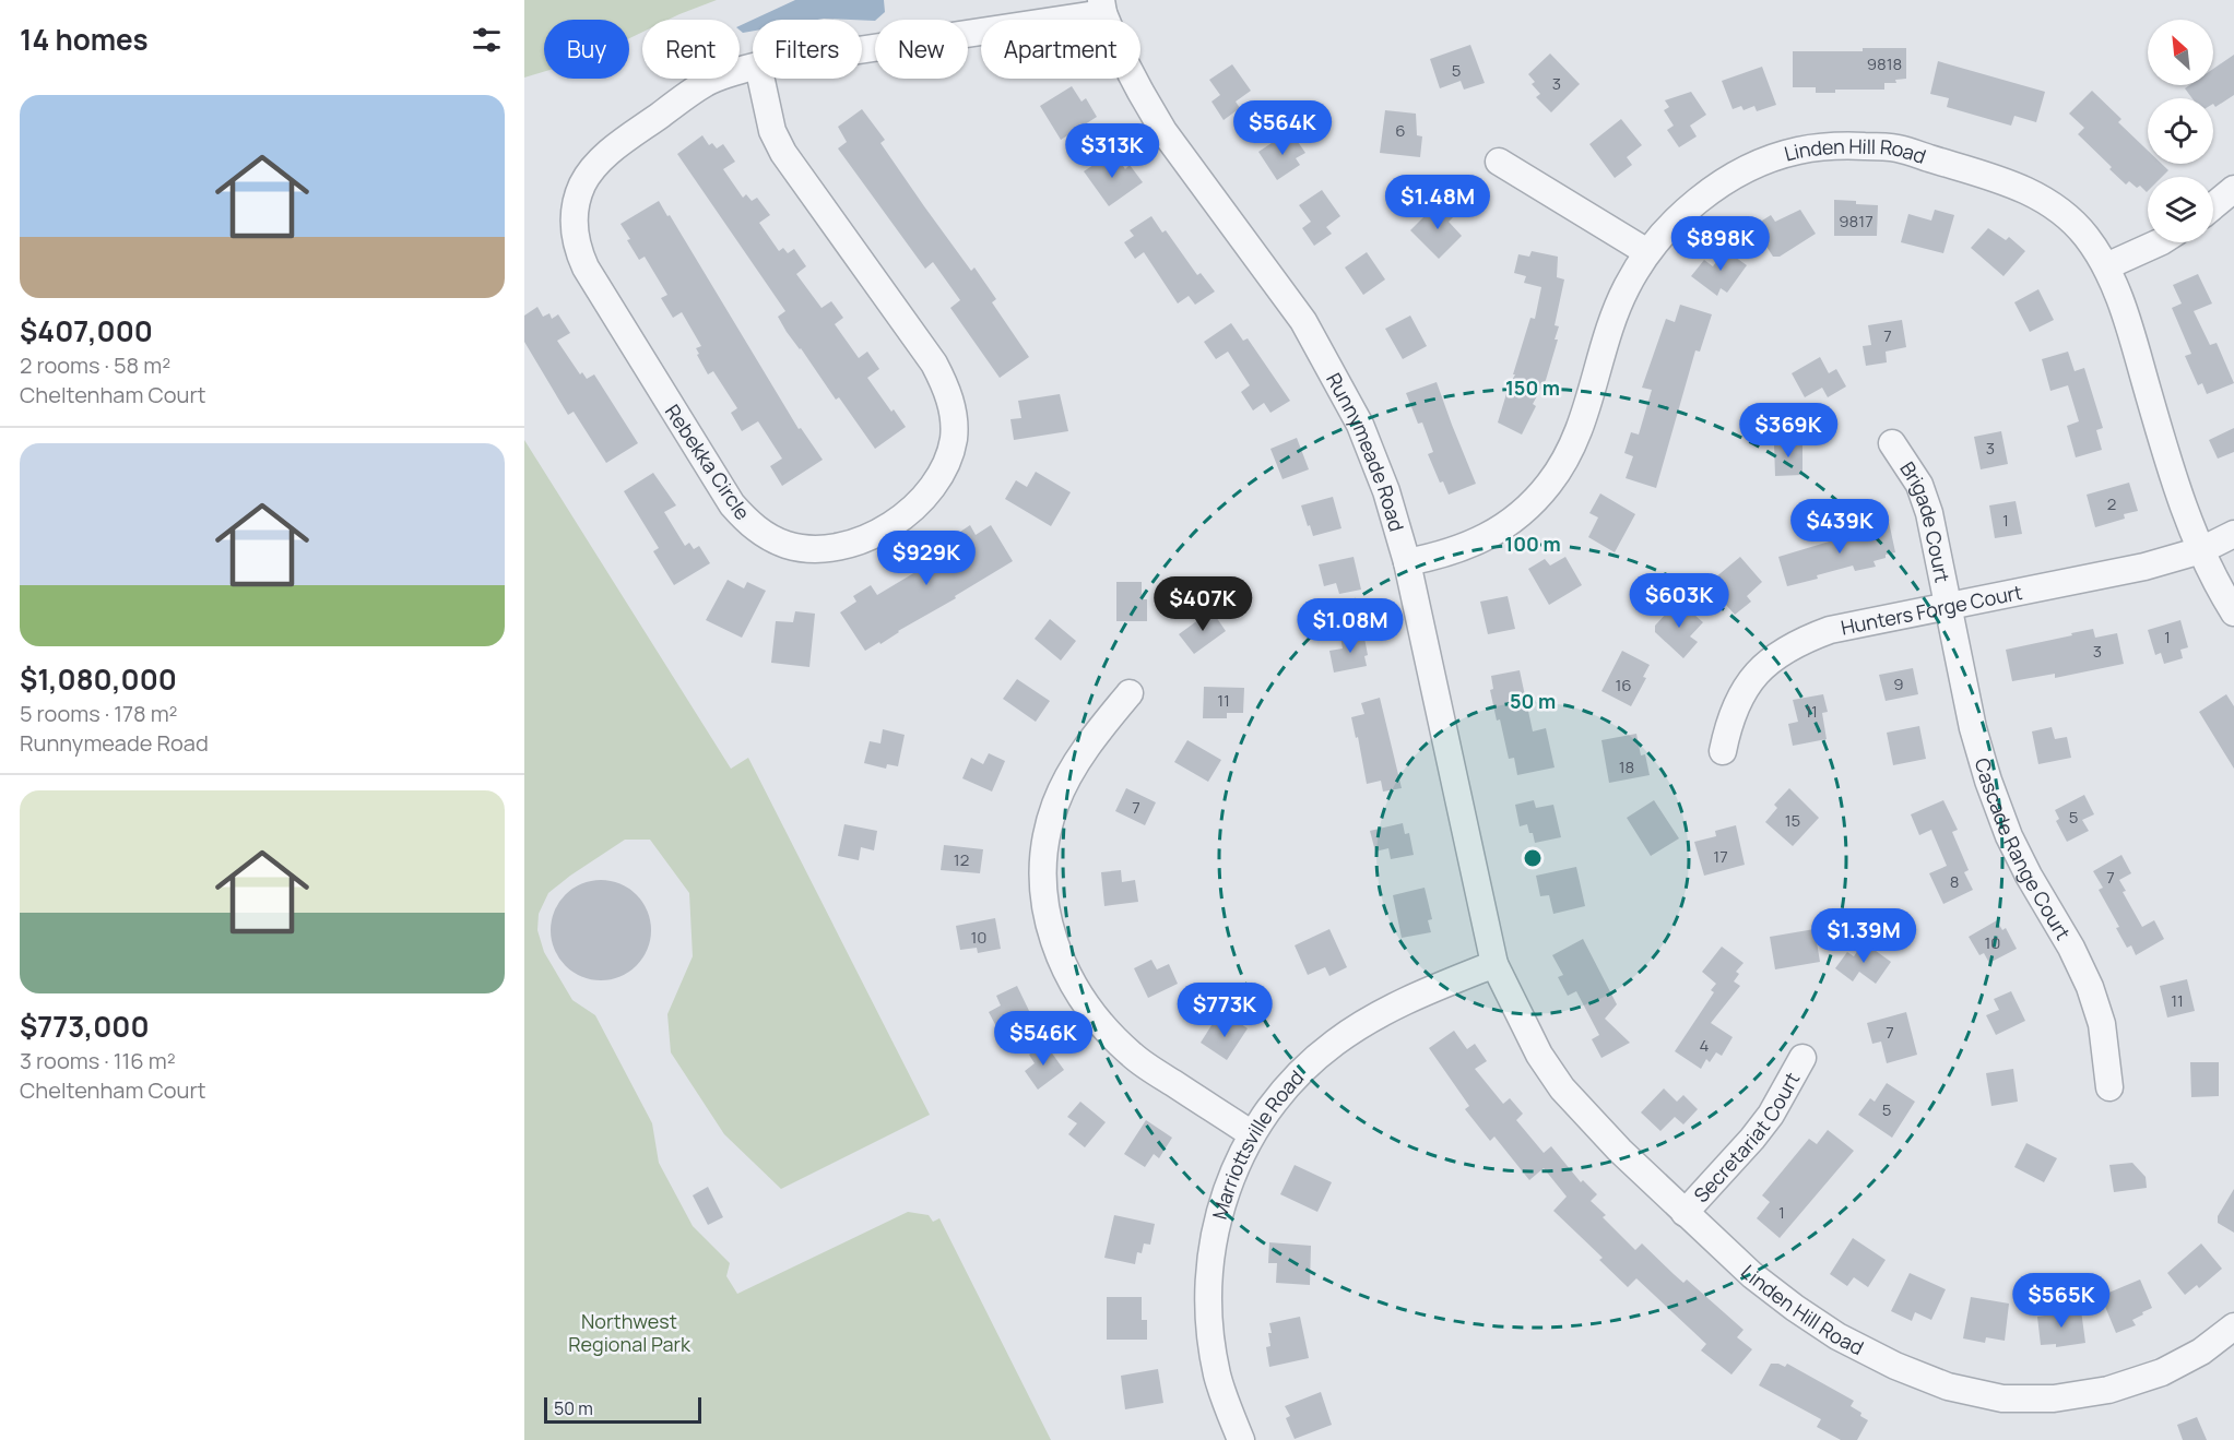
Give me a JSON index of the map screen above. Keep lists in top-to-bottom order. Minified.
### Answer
{"streets":{"street":["Linden Hill Road","Runnymeade Road","Rebekka Circle","Brigade Court","Hunters Forge Court","Cascade Range Court","Secretariat Court","Marriottsville Road"]},"crossings":[["Linden Hill Road","Runnymeade Road"],["Linden Hill Road","Hunters Forge Court"],["Linden Hill Road","Secretariat Court"],["Linden Hill Road","Marriottsville Road"],["Runnymeade Road","Rebekka Circle"],["Runnymeade Road","Marriottsville Road"],["Brigade Court","Hunters Forge Court"],["Brigade Court","Cascade Range Court"],["Hunters Forge Court","Cascade Range Court"]],"parks":["Northwest Regional Park"],"house_numbers":["9818","5","3","6","9817","7","3","2","1","1","3","9","16","11","11","18","7","5","15","17","12","7","8","10","10","11","7","4","5","1"],"scale_bar":"50 m","north":"top left","page":{"heading":"14 homes","chip":["Buy","Rent","Filters","New","Apartment"],"list":[{"name":"$407,000","note":"2 rooms · 58 m² · Cheltenham Court"},{"name":"$1,080,000","note":"5 rooms · 178 m² · Runnymeade Road"},{"name":"$773,000","note":"3 rooms · 116 m² · Cheltenham Court"}],"price":["$564K","$313K","$1.48M","$898K","$369K","$439K","$929K","$603K","$407K","$1.08M","$1.39M","$773K","$546K","$565K"],"scale":"50 m"},"rings":["150 m","100 m","50 m"]}
